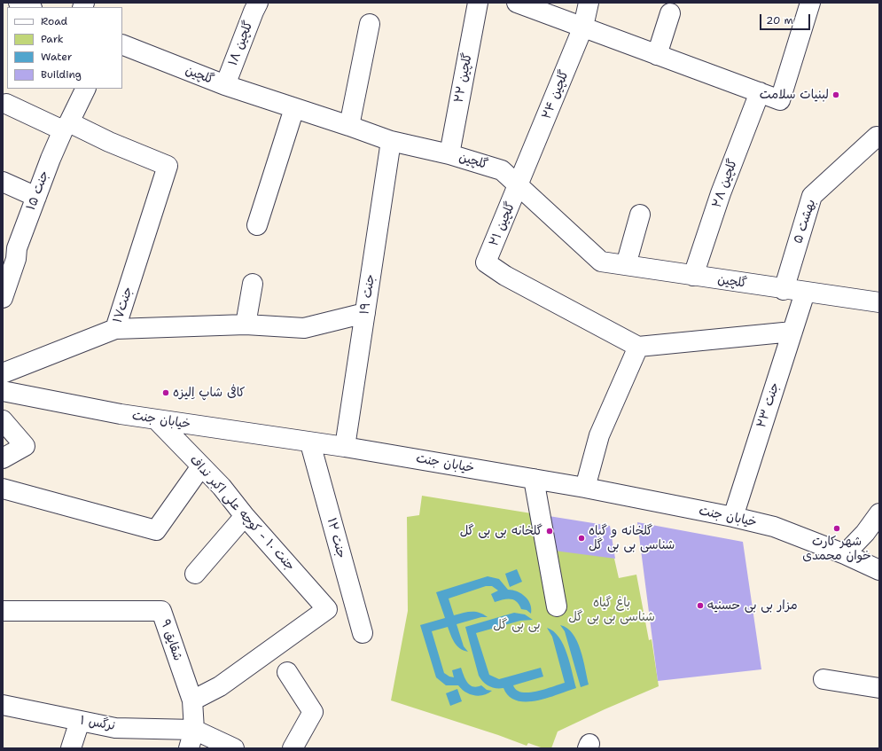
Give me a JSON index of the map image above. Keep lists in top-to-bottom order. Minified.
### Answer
{"streets":{"street":["گلچین ۱۸","گلچین","گلچین ۲۲","گلچین ۲۴","گلچین ۲۸","جنت ۱۵","بهشت ۵","گلچین ۲۱","جنت ۱۹","جنت۱۷","جنت ۲۳","خیابان جنت","جنت ۱۰ - کوچه علی اکبر نداف","جنت ۱۲","شقایق ۹","نرگس ۱"]},"crossings":[["گلچین ۱۸","گلچین"],["گلچین","گلچین ۲۲"],["گلچین","گلچین ۲۴"],["گلچین","گلچین ۲۸"],["گلچین","بهشت ۵"],["گلچین","گلچین ۲۱"],["گلچین","جنت ۱۹"],["گلچین","جنت ۲۳"],["گلچین ۲۴","گلچین ۲۱"],["جنت ۱۵","جنت۱۷"],["جنت ۱۹","خیابان جنت"],["جنت ۲۳","خیابان جنت"],["خیابان جنت","جنت ۱۰ - کوچه علی اکبر نداف"],["خیابان جنت","جنت ۱۲"],["جنت ۱۰ - کوچه علی اکبر نداف","شقایق ۹"],["شقایق ۹","نرگس ۱"]],"parks":["باغ گیاه شناسی بی بی گل","بی بی گل"],"places":["لبنیات سلامت","کافی شاپ اِلیزه","شهر کارت خوان محمدی","گلخانه بی بی گل","گلخانه و گیاه شناسی بی بی گل","مزار بی بی حسنیه"],"legend":["Road","Park","Water","Building"],"scale_bar":"20 m"}
